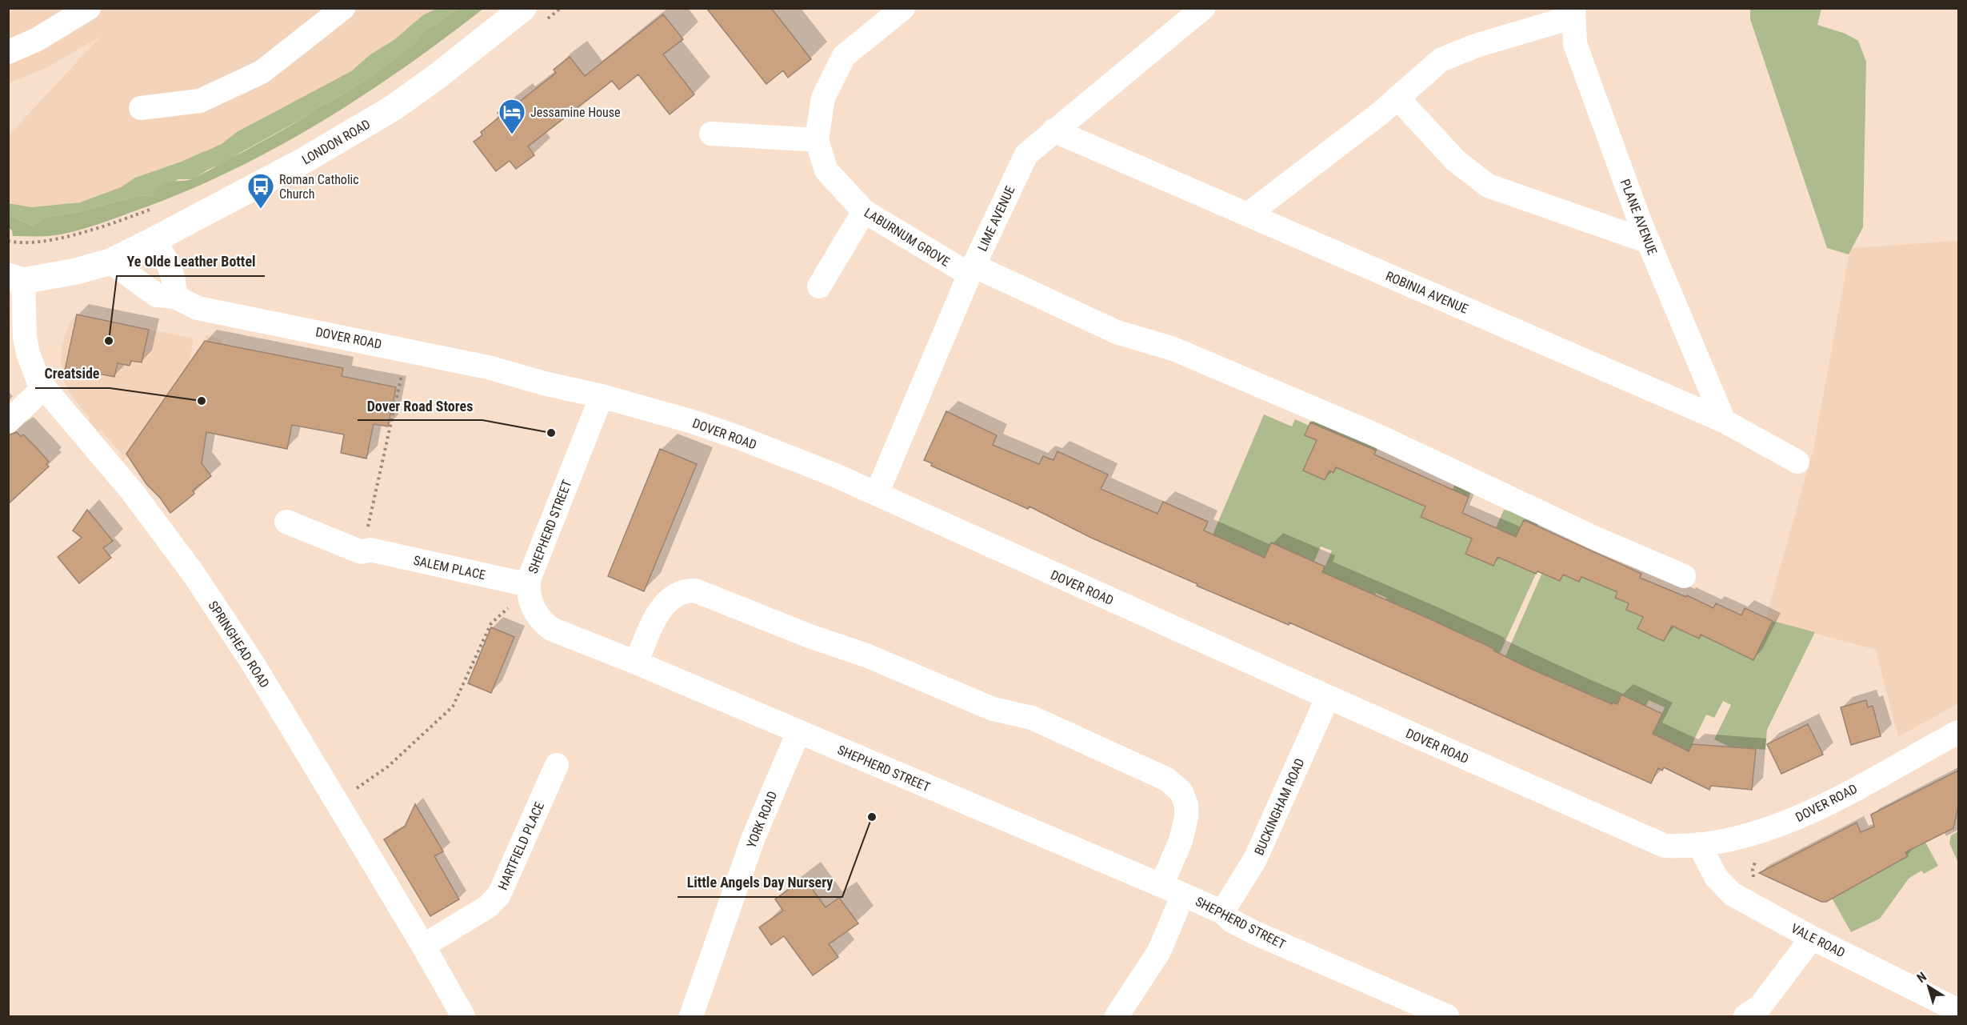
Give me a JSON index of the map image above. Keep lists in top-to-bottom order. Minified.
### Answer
{"streets":{"main road":["LONDON ROAD"],"street":["PLANE AVENUE","LIME AVENUE","LABURNUM GROVE","ROBINIA AVENUE","DOVER ROAD","SHEPHERD STREET","SALEM PLACE","SPRINGHEAD ROAD","BUCKINGHAM ROAD","YORK ROAD","HARTFIELD PLACE","VALE ROAD"]},"crossings":[["LONDON ROAD","DOVER ROAD"],["LONDON ROAD","SPRINGHEAD ROAD"],["PLANE AVENUE","ROBINIA AVENUE"],["LIME AVENUE","LABURNUM GROVE"],["LIME AVENUE","ROBINIA AVENUE"],["LIME AVENUE","DOVER ROAD"],["DOVER ROAD","SHEPHERD STREET"],["DOVER ROAD","BUCKINGHAM ROAD"],["DOVER ROAD","VALE ROAD"],["SHEPHERD STREET","SALEM PLACE"],["SHEPHERD STREET","BUCKINGHAM ROAD"],["SHEPHERD STREET","YORK ROAD"],["SPRINGHEAD ROAD","HARTFIELD PLACE"]],"places":{"hotel":["Jessamine House"],"bus stop":["Roman Catholic Church"],"other":["Ye Olde Leather Bottel","Creatside","Dover Road Stores","Little Angels Day Nursery"]},"north":"top left"}
